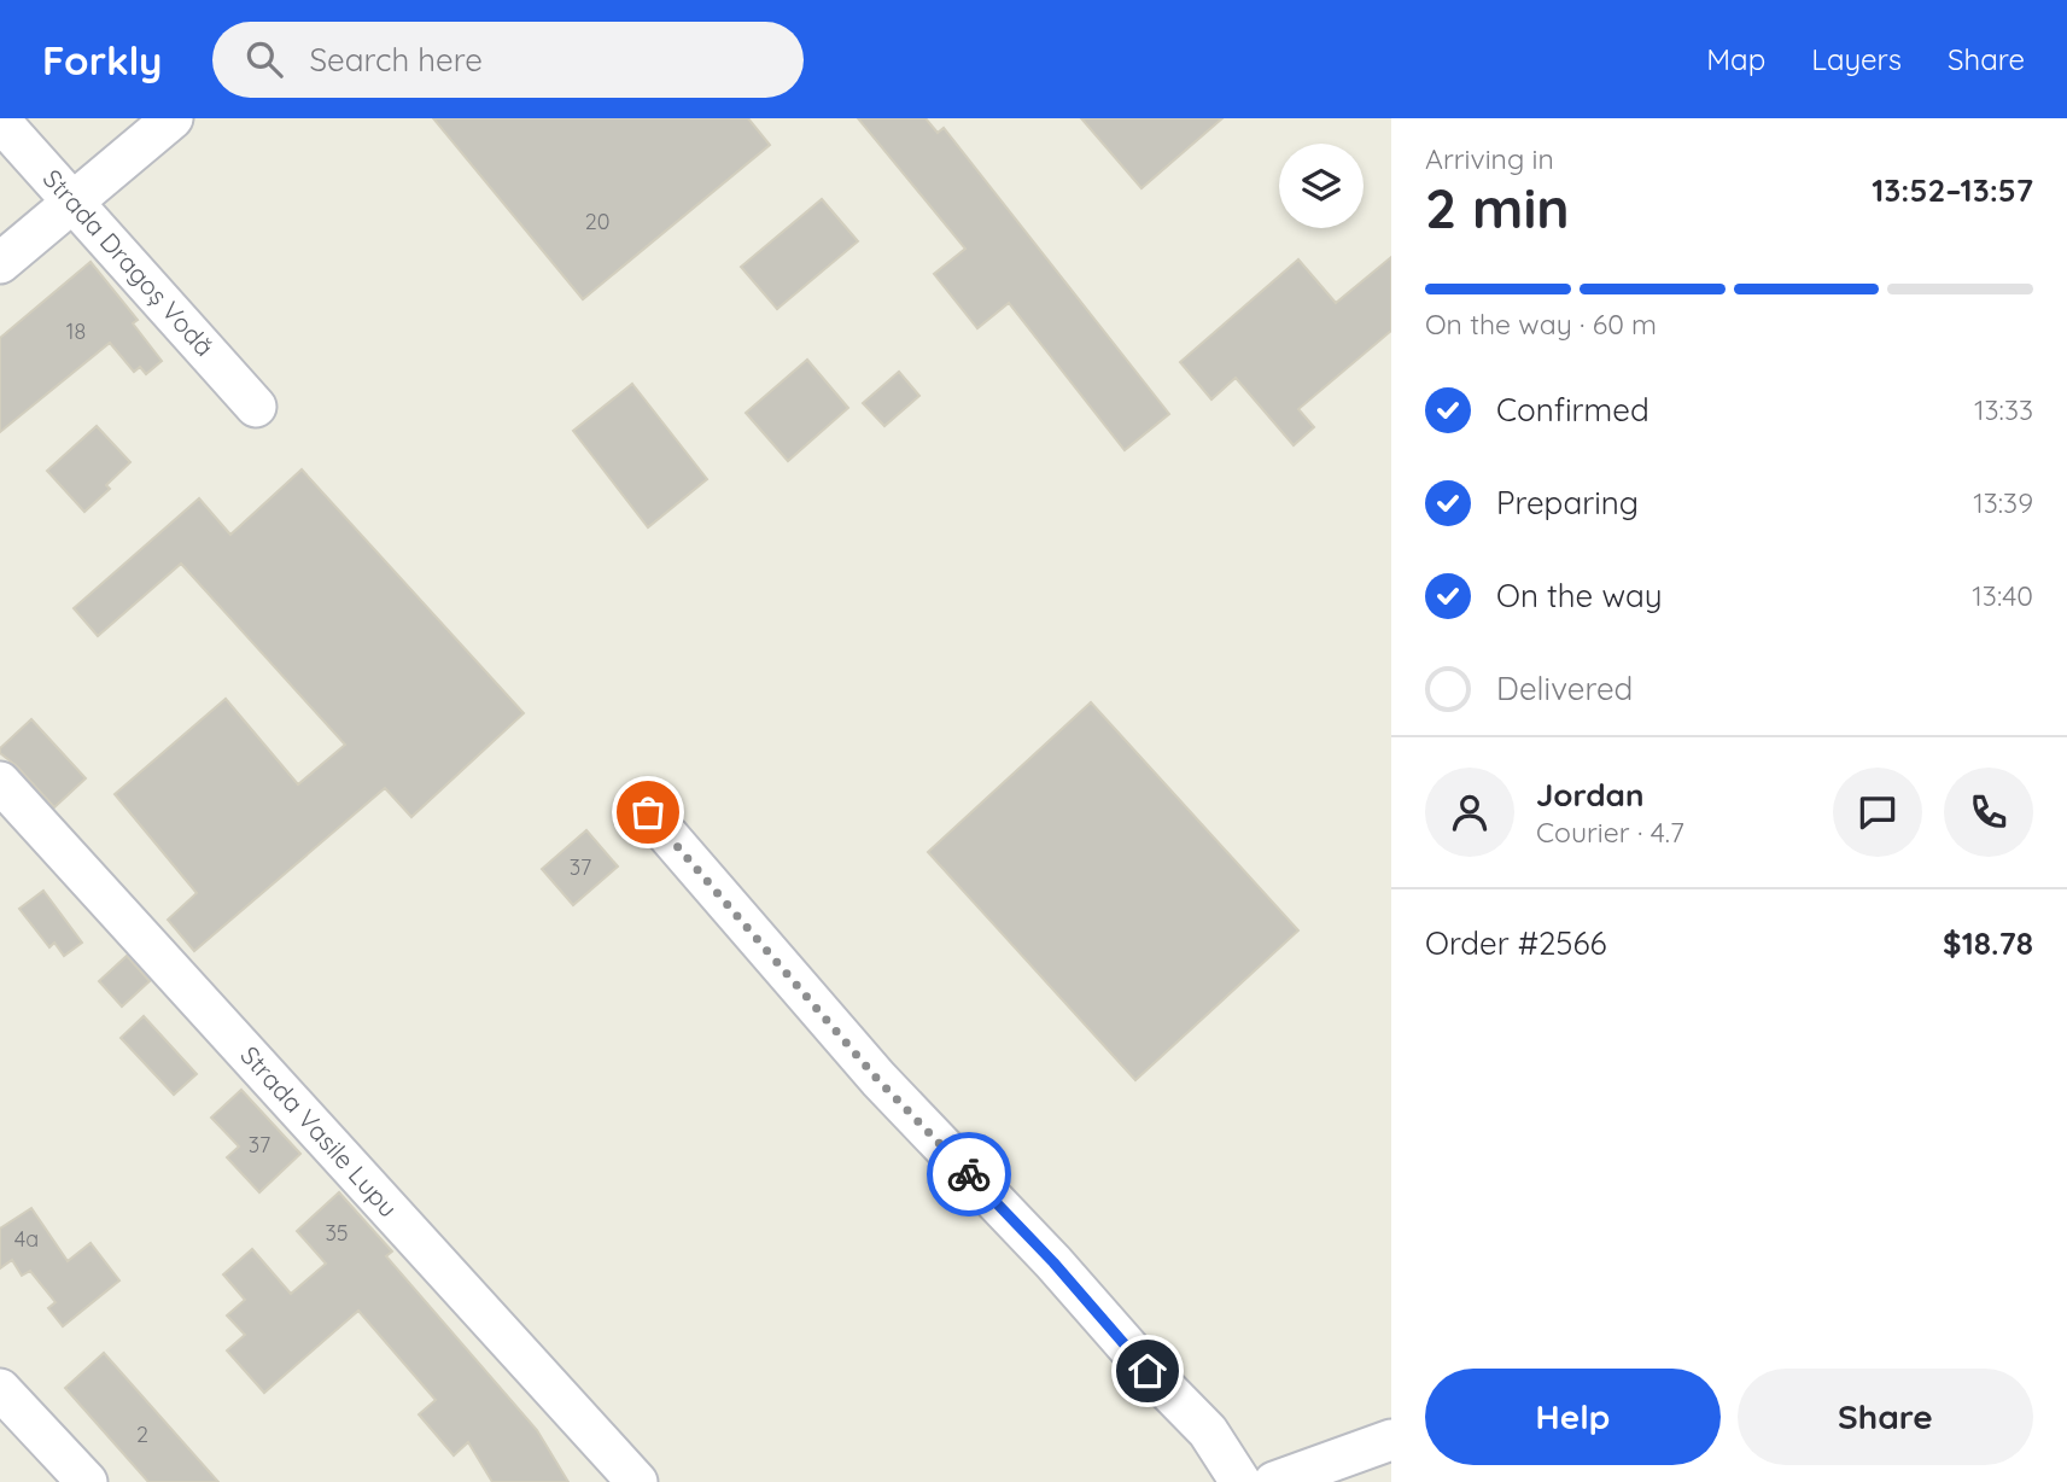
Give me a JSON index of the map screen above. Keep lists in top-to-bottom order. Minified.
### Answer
{"streets":{"street":["Strada Dragoș Vodă","Strada Vasile Lupu"]},"house_numbers":["20","18","37","37","35","4a","2"],"page":{"header":"Forkly","search":"Search here","nav":["Map","Layers","Share"],"heading":["2 min","Arriving in","13:52–13:57"],"panel":["Jordan","Courier · 4.7","Order #2566","$18.78"],"bar":"On the way · 60 m","list":[["Confirmed","13:33"],["Preparing","13:39"],["On the way","13:40"],"Delivered"],"buttons":["Help","Share"]}}
